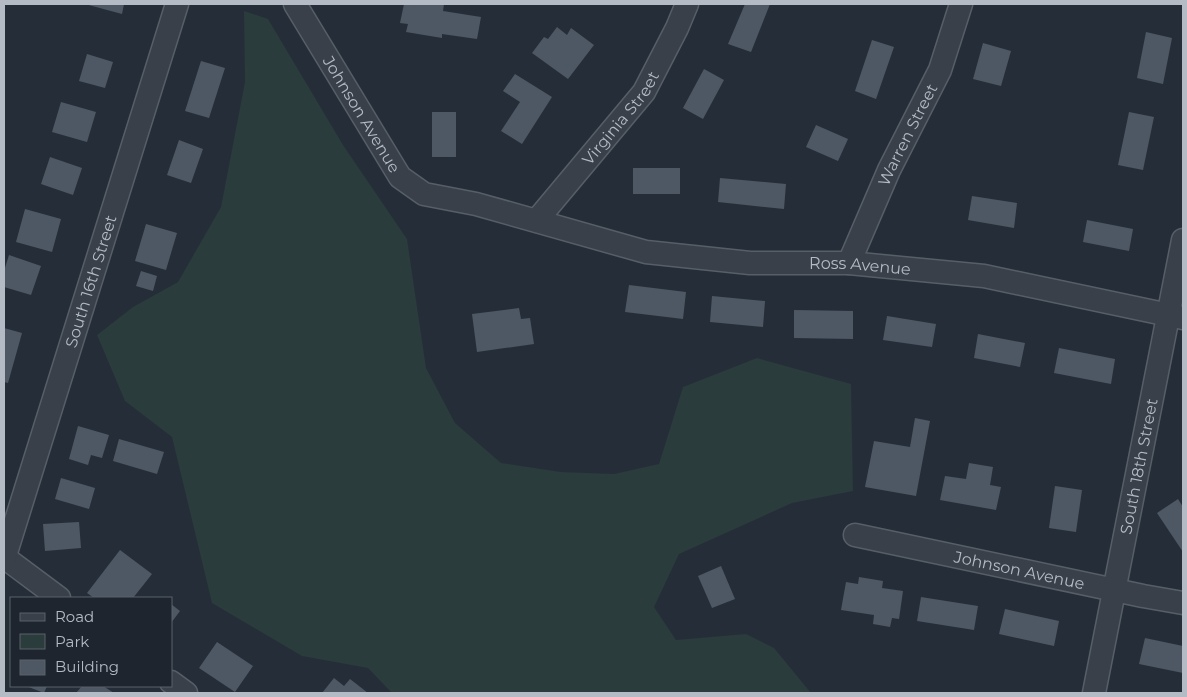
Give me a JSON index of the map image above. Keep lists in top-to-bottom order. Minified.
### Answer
{"streets":{"street":["Johnson Avenue","Virginia Street","Warren Street","Ross Avenue","South 16th Street","South 18th Street"]},"crossings":[["Johnson Avenue","Virginia Street"],["Johnson Avenue","Ross Avenue"],["Johnson Avenue","South 18th Street"],["Virginia Street","Ross Avenue"],["Warren Street","Ross Avenue"],["Ross Avenue","South 18th Street"]],"legend":["Road","Park","Building"]}
